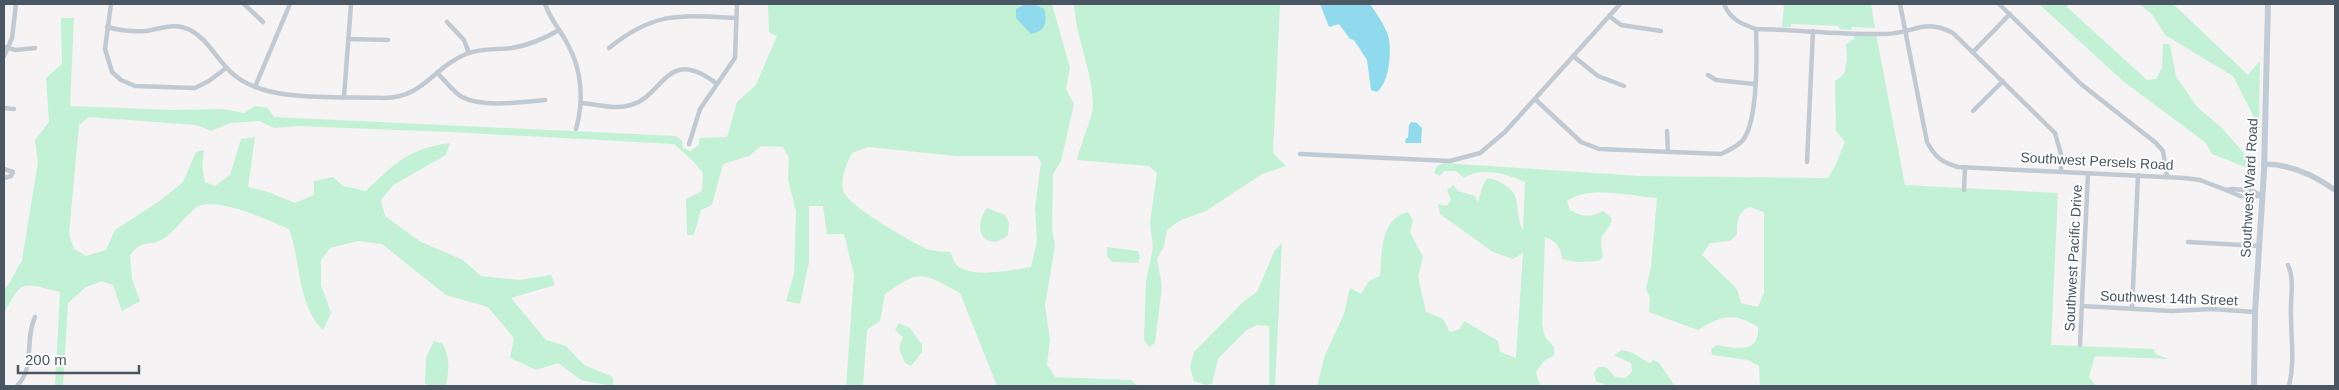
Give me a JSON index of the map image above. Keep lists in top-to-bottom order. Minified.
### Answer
{"streets":{"main road":["Southwest Ward Road"],"street":["Southwest Persels Road","Southwest Pacific Drive","Southwest 14th Street"]},"crossings":[["Southwest Persels Road","Southwest Ward Road"],["Southwest Persels Road","Southwest Pacific Drive"],["Southwest Ward Road","Southwest 14th Street"],["Southwest Pacific Drive","Southwest 14th Street"]],"scale_bar":"200 m"}
